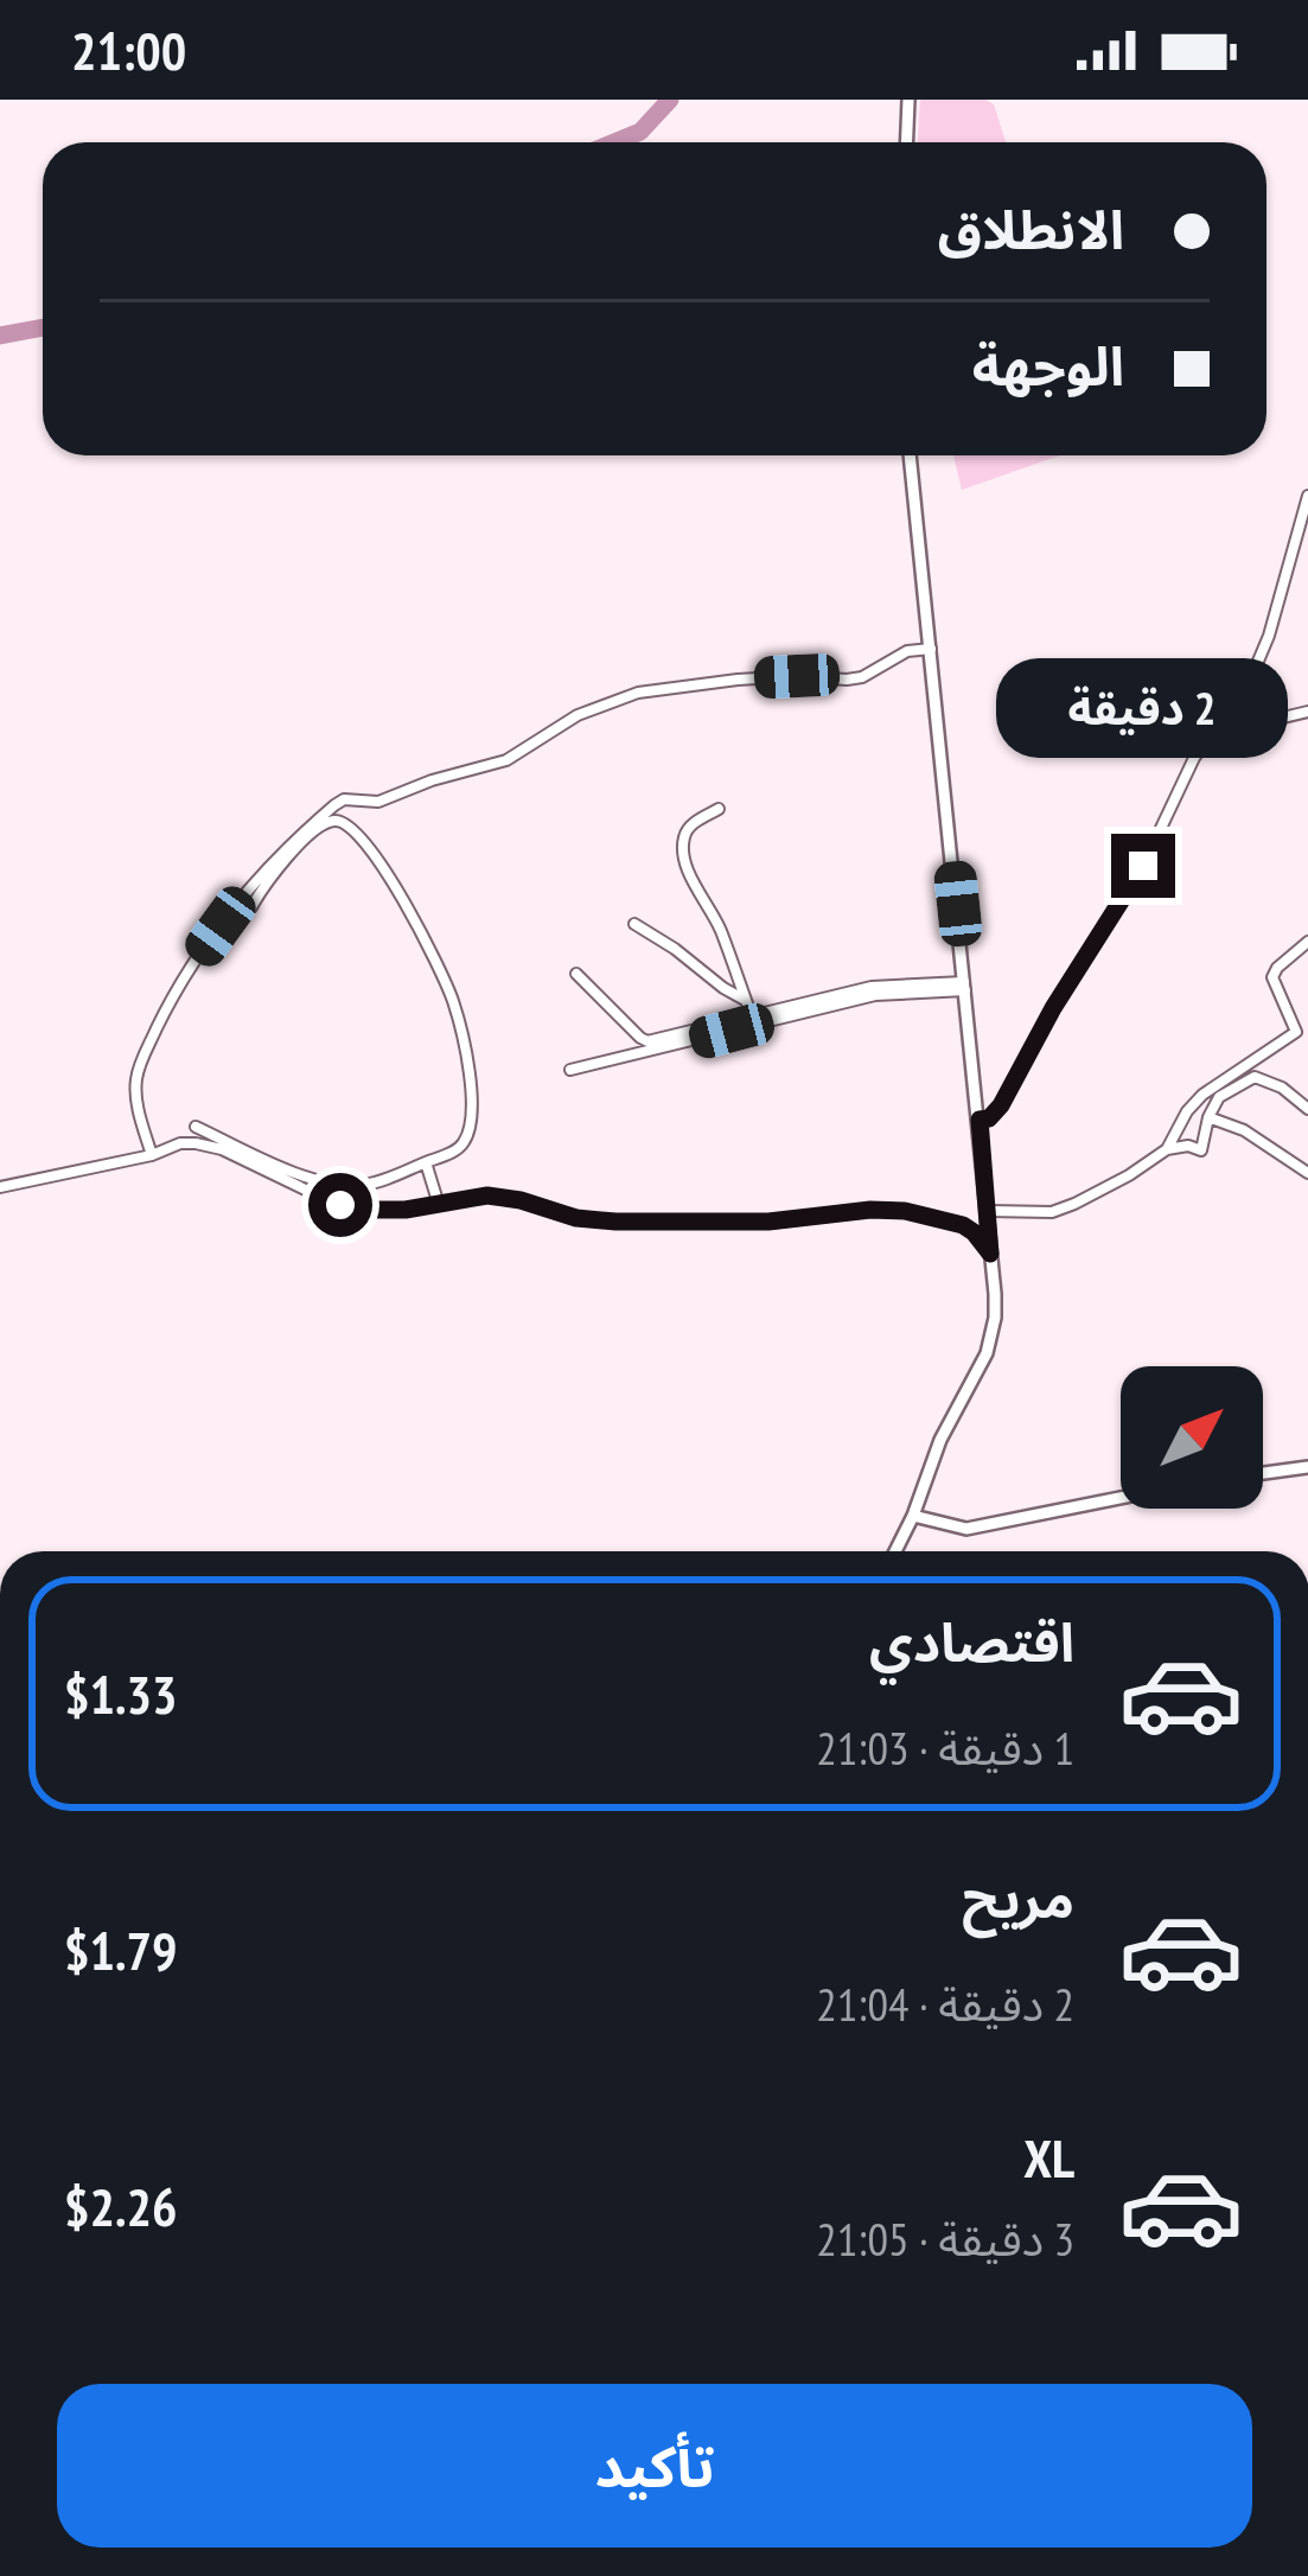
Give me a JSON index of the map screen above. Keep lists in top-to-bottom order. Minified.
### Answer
{"north":"top right","page":{"status":"21:00","banner":["الانطلاق","الوجهة"],"bubble":"2 دقيقة","list":[{"name":"اقتصادي","note":"1 دقيقة · 21:03","value":"$1.33"},{"name":"مريح","note":"2 دقيقة · 21:04","value":"$1.79"},{"name":"XL","note":"3 دقيقة · 21:05","value":"$2.26"}],"buttons":"تأكيد"}}
